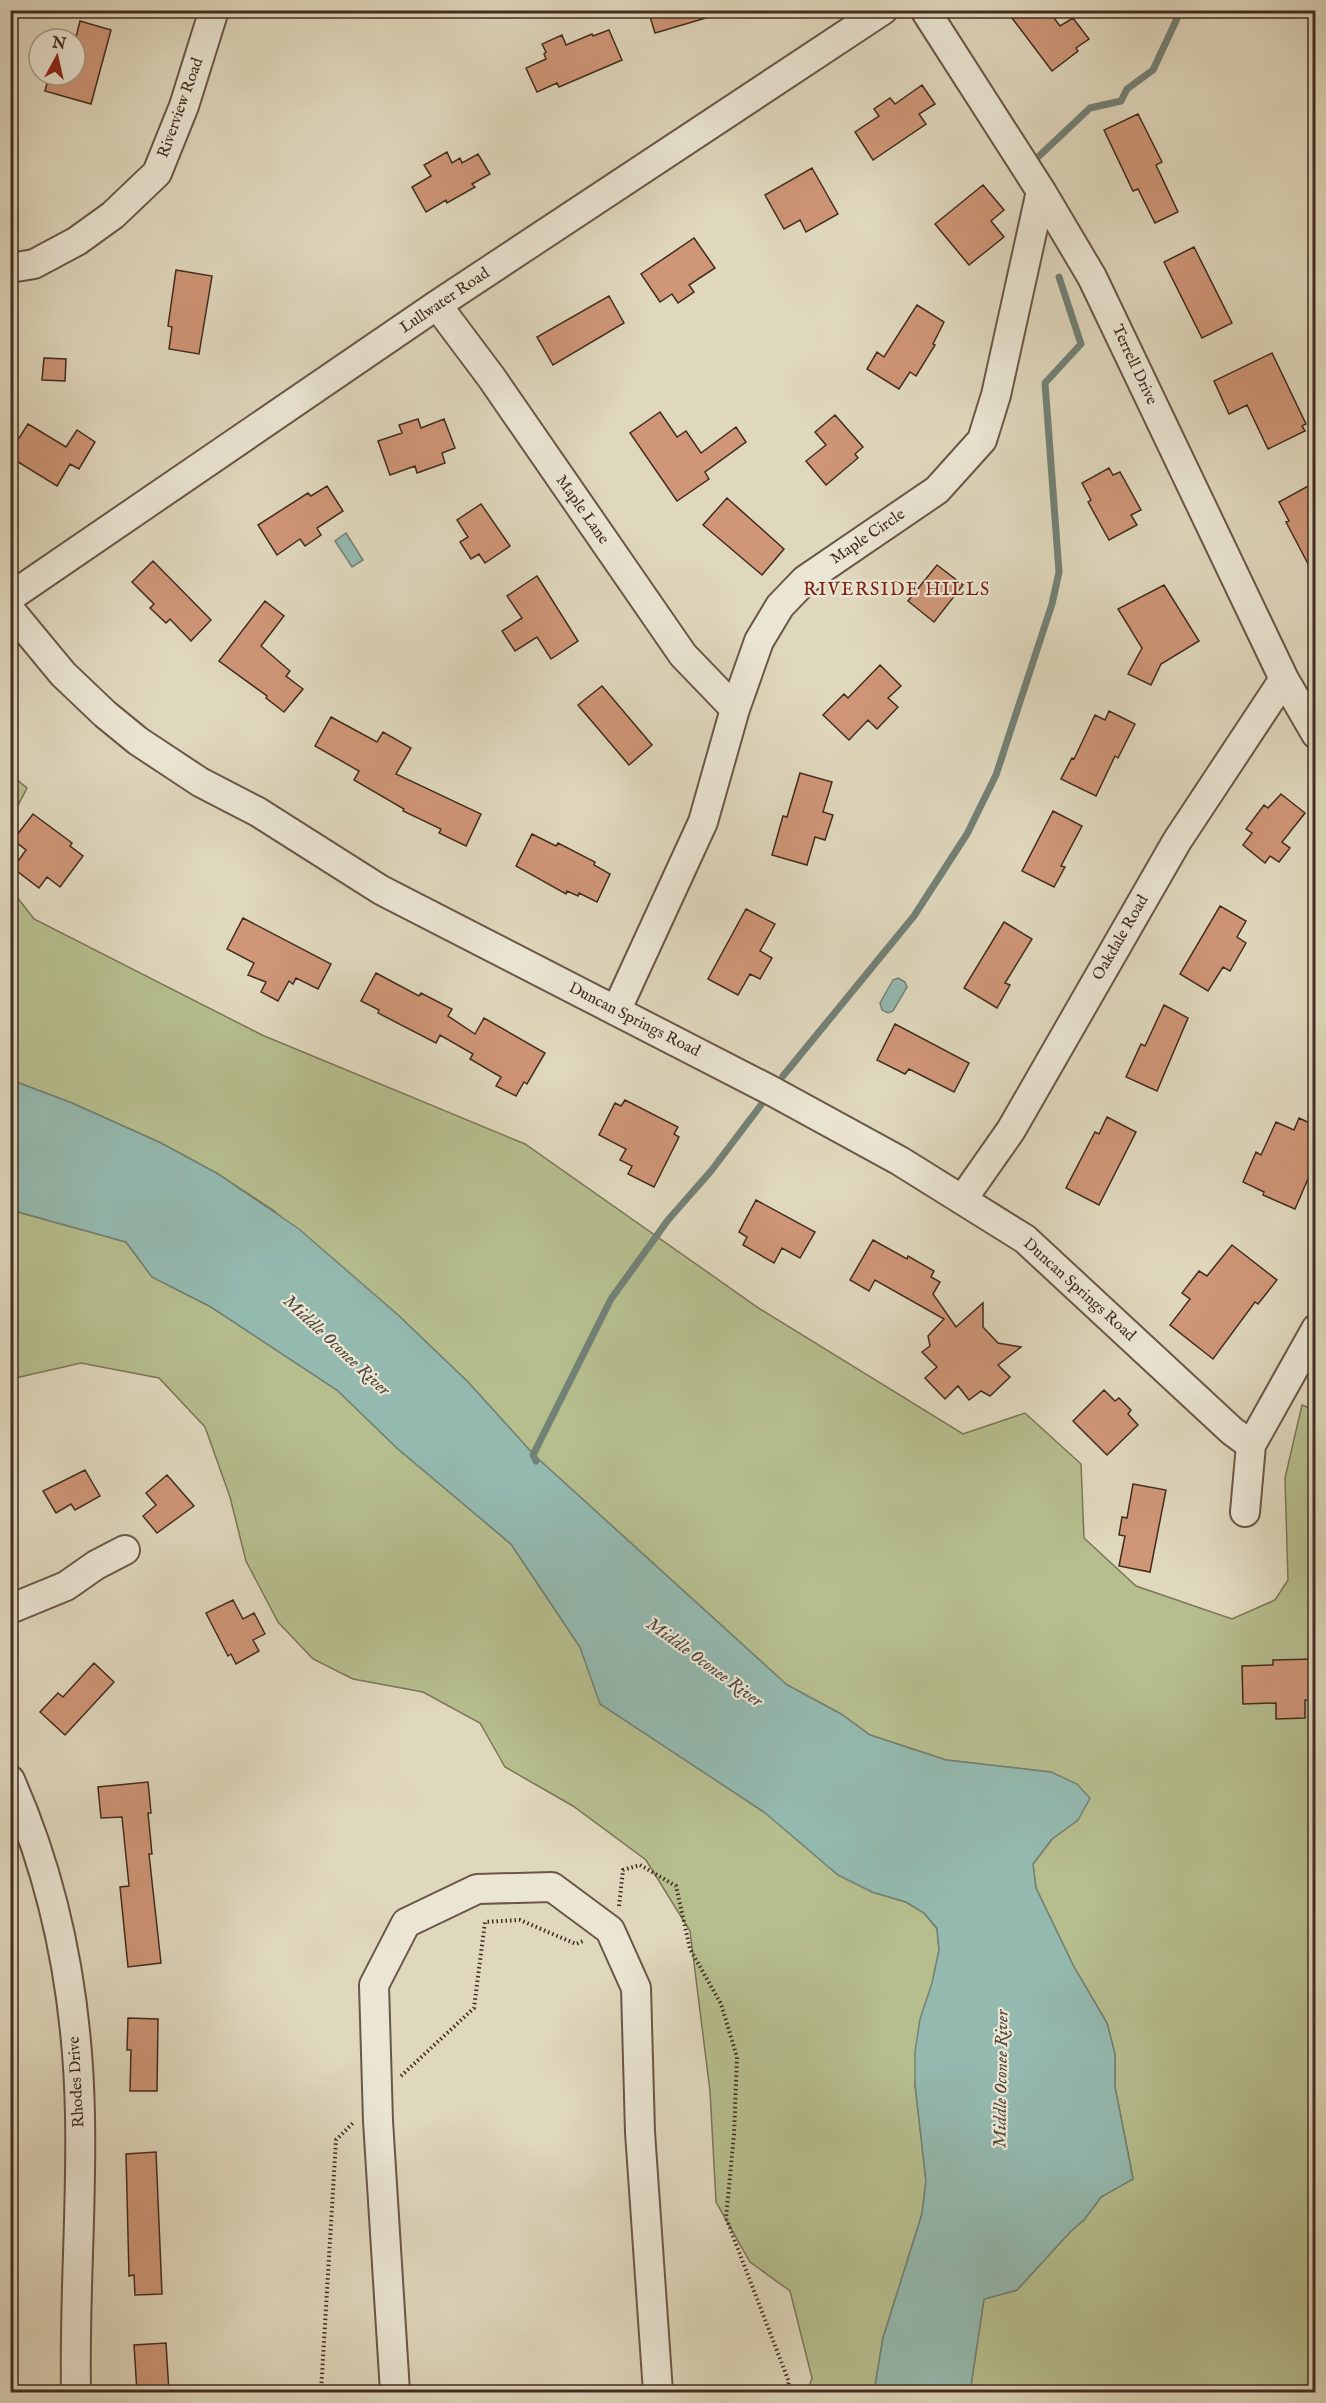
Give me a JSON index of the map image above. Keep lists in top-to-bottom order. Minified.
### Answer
{"streets":{"street":["Riverview Road","Lullwater Road","Terrell Drive","Maple Lane","Maple Circle","Oakdale Road","Duncan Springs Road","Rhodes Drive"]},"crossings":[["Lullwater Road","Maple Lane"],["Terrell Drive","Maple Circle"],["Terrell Drive","Oakdale Road"],["Maple Lane","Maple Circle"],["Maple Circle","Duncan Springs Road"],["Oakdale Road","Duncan Springs Road"]],"districts":["RIVERSIDE HILLS"],"water":["Middle Oconee River"],"north":"top"}
